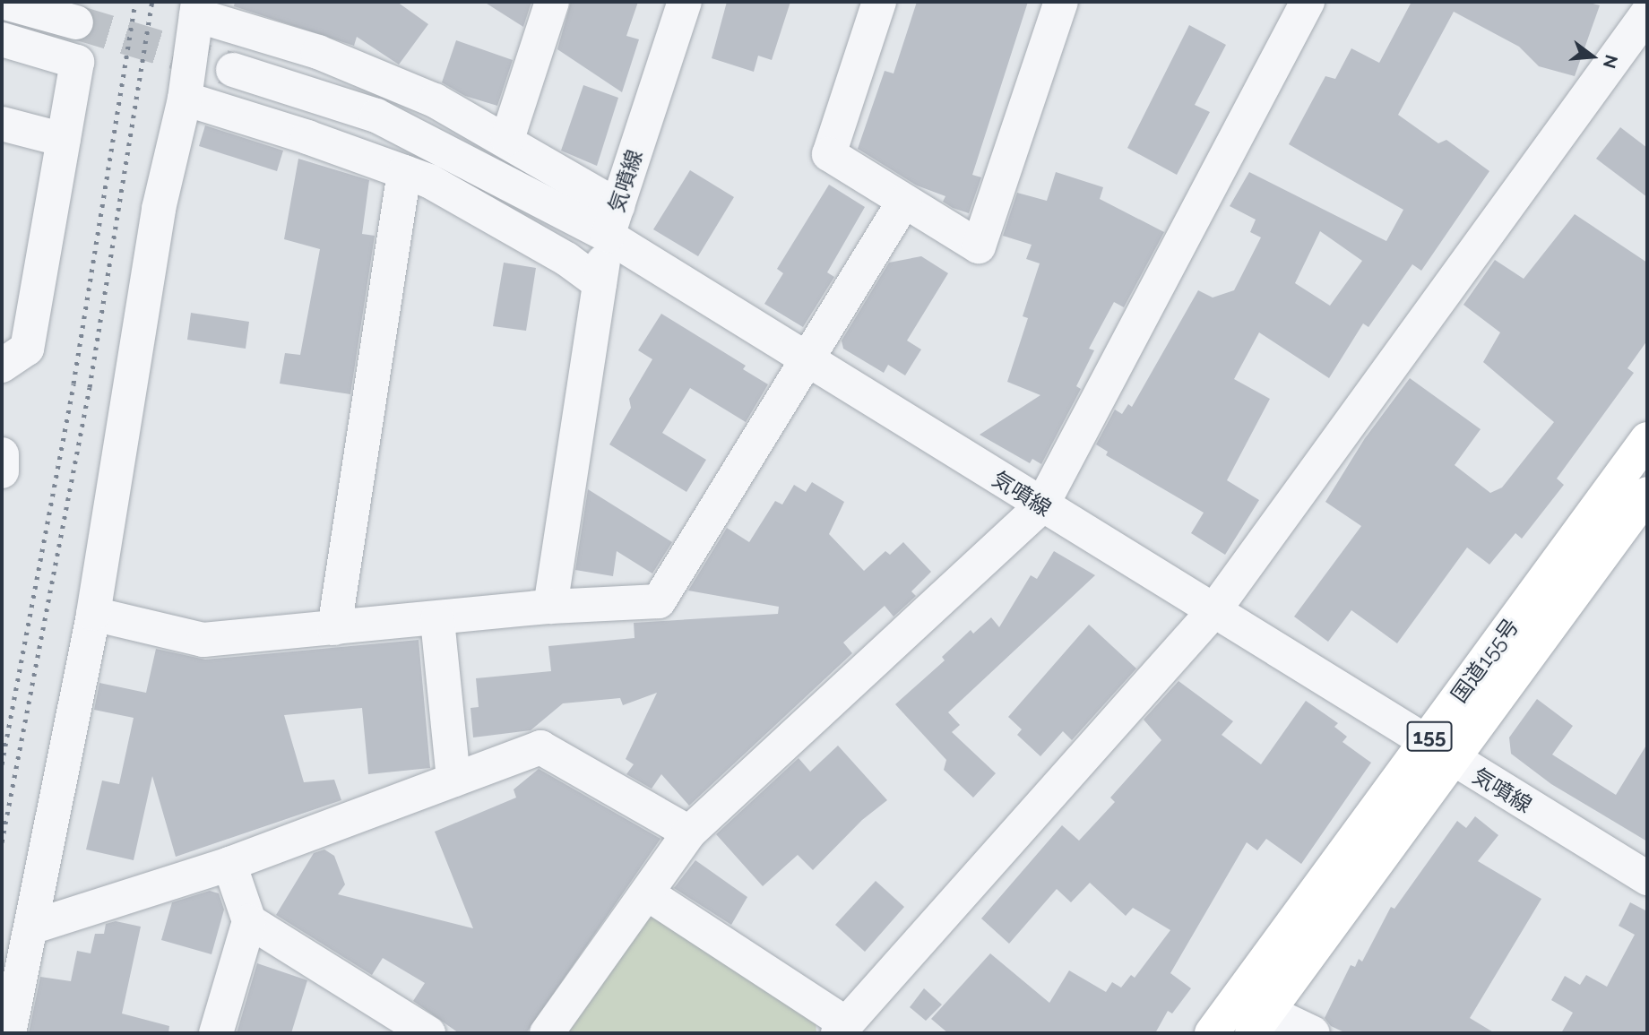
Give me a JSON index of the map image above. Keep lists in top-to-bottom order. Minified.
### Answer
{"streets":{"highway":["国道155号","155"],"street":["気噴線"]},"crossings":[["気噴線","国道155号"]],"north":"right"}
